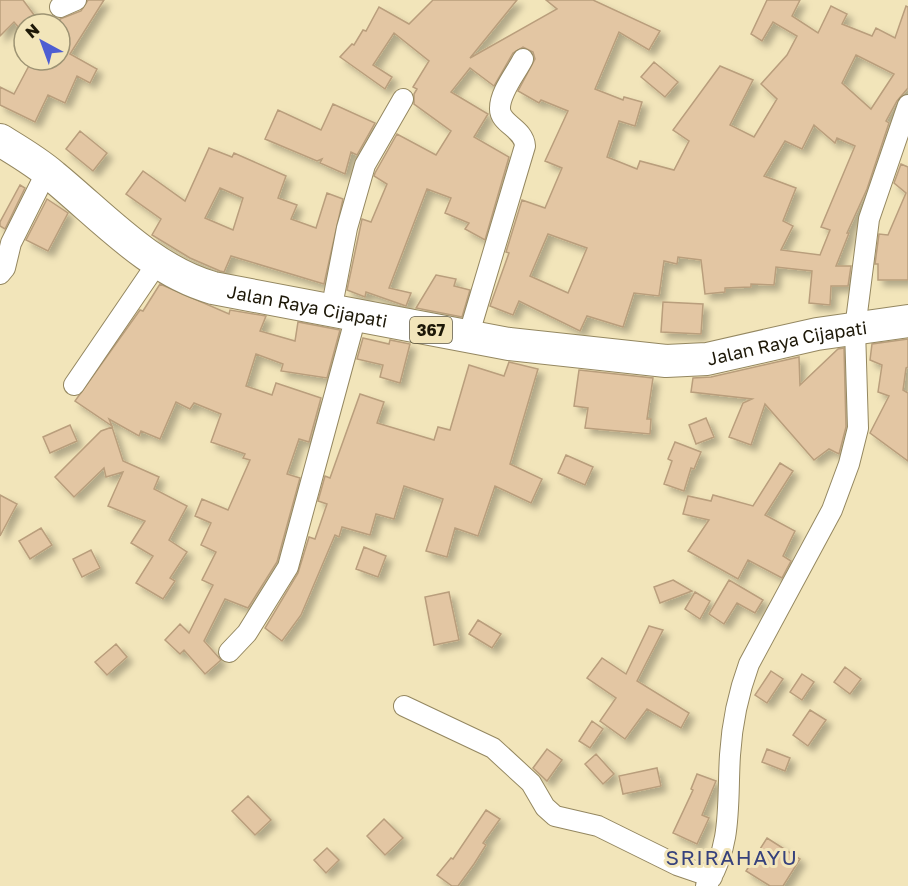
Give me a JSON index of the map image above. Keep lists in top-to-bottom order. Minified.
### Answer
{"streets":{"main road":["Jalan Raya Cijapati","367"]},"districts":["SRIRAHAYU"],"north":"top left"}
